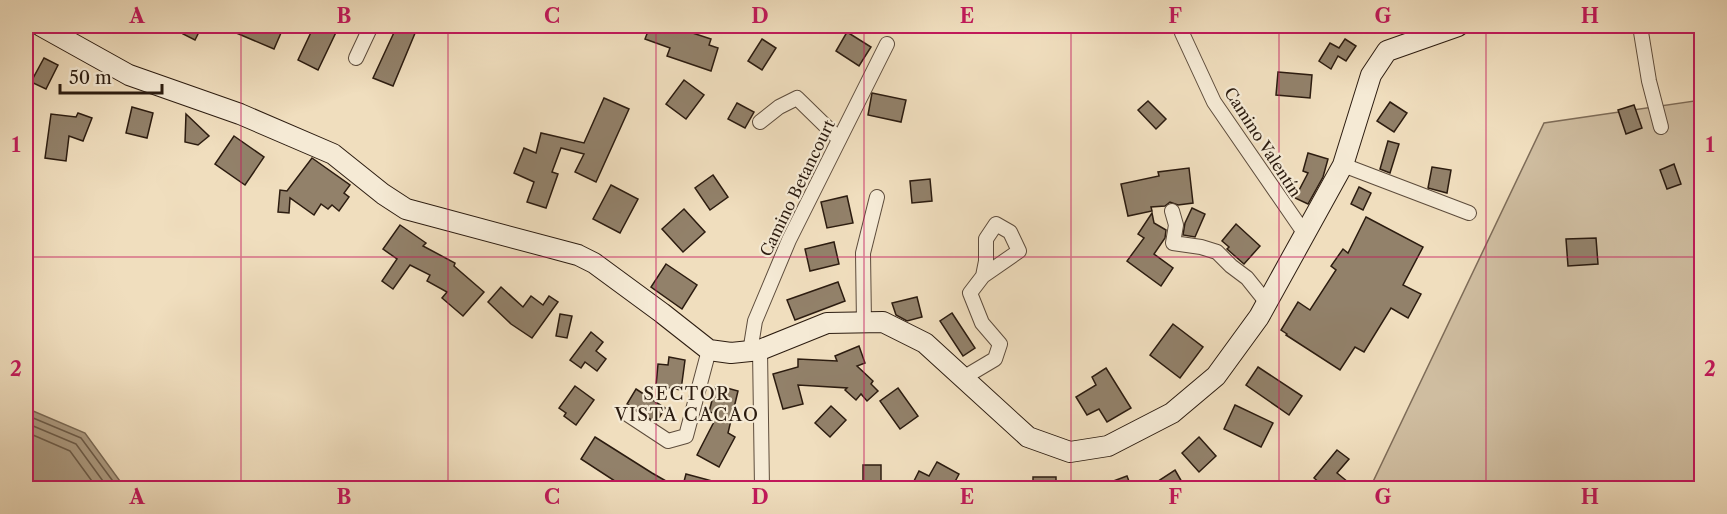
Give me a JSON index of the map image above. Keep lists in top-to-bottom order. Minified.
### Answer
{"streets":{"street":["Camino Valentín","Camino Betancourt"]},"districts":["SECTOR VISTA CACAO"],"scale_bar":"50 m","grid":{"columns":["A","B","C","D","E","F","G","H"],"rows":["1","2"]}}
